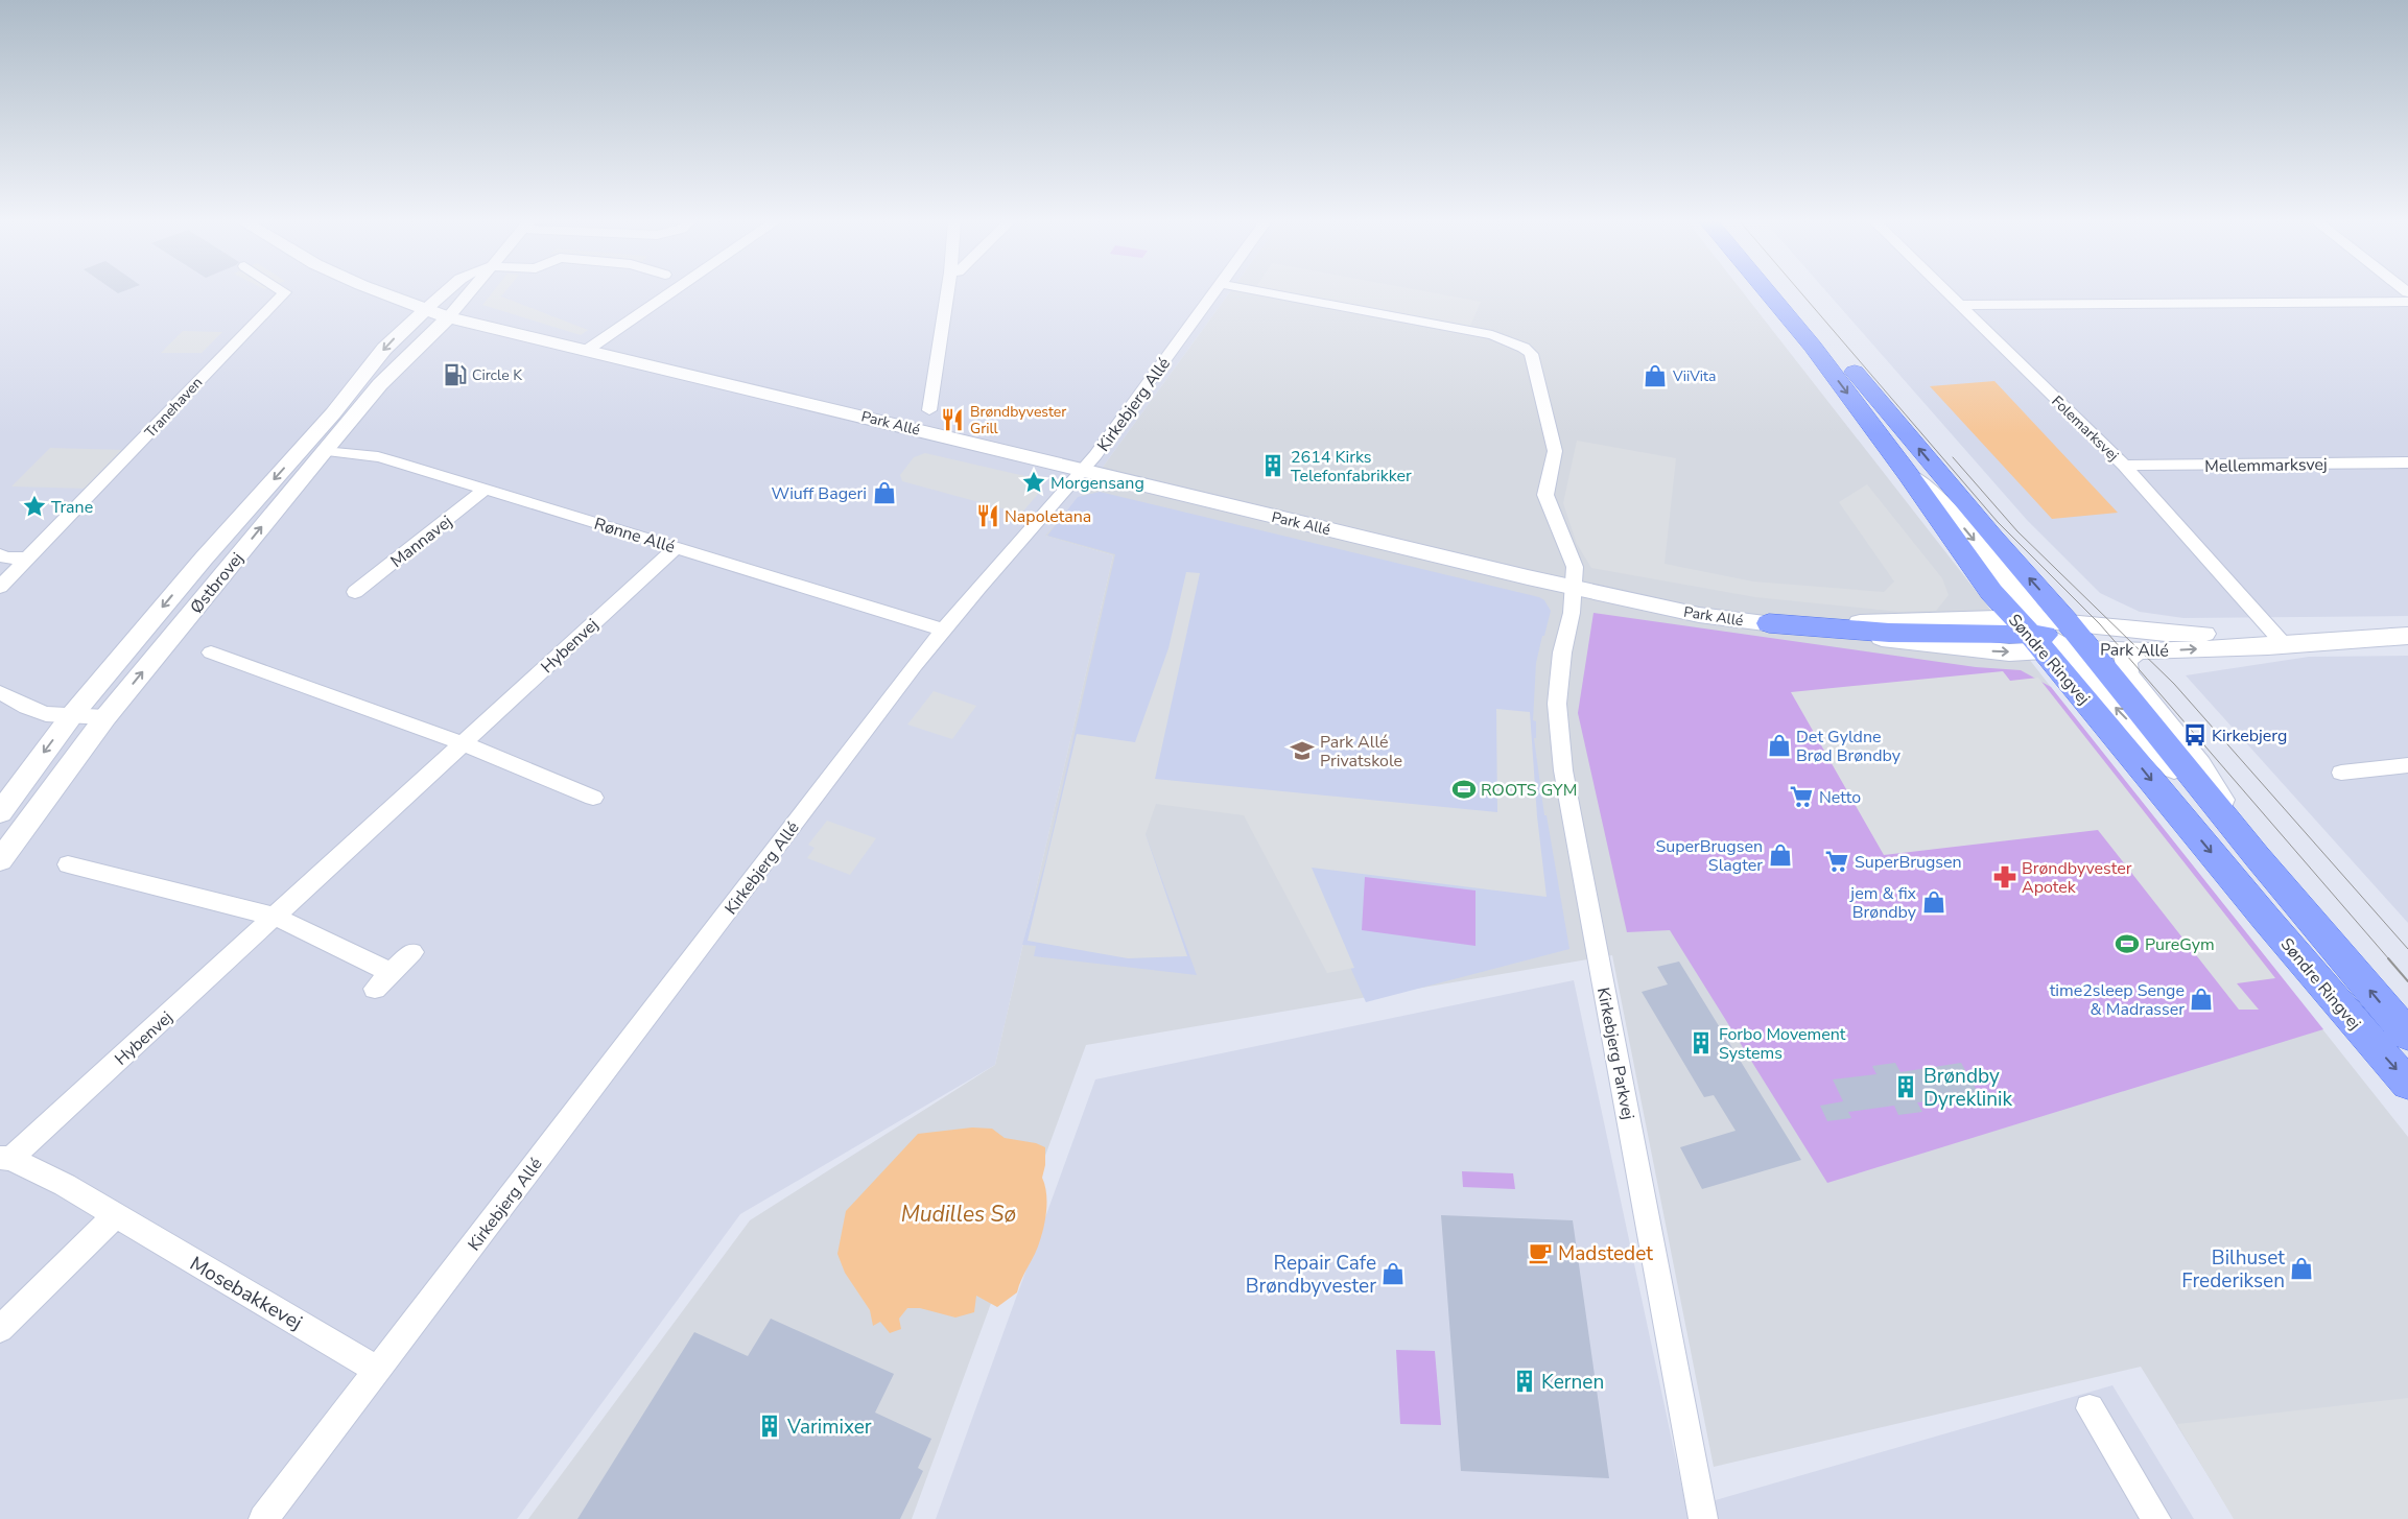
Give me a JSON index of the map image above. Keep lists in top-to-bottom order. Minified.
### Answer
{"streets":{"main road":["Søndre Ringvej"],"street":["Kirkebjerg Allé","Tranehaven","Park Allé","Folemarksvej","Mellemmarksvej","Rønne Allé","Mannavej","Østbrovej","Hybenvej","Kirkebjerg Parkvej","Mosebakkevej"]},"crossings":[["Kirkebjerg Allé","Park Allé"],["Kirkebjerg Allé","Rønne Allé"],["Kirkebjerg Allé","Mosebakkevej"],["Park Allé","Folemarksvej"],["Park Allé","Østbrovej"],["Park Allé","Søndre Ringvej"],["Park Allé","Kirkebjerg Parkvej"],["Folemarksvej","Mellemmarksvej"],["Rønne Allé","Mannavej"],["Rønne Allé","Østbrovej"],["Rønne Allé","Hybenvej"],["Hybenvej","Mosebakkevej"]],"water":["Mudilles Sø"],"places":{"fuel station":["Circle K"],"shop":["ViiVita","Wiuff Bageri","Det Gyldne Brød Brøndby","SuperBrugsen Slagter","jem & fix Brøndby","time2sleep Senge & Madrasser","Bilhuset Frederiksen","Repair Cafe Brøndbyvester"],"restaurant":["Brøndbyvester Grill","Napoletana"],"building":["2614 Kirks Telefonfabrikker","Forbo Movement Systems","Brøndby Dyreklinik","Kernen","Varimixer"],"place":["Morgensang","Trane"],"bus stop":["Kirkebjerg"],"school or university":["Park Allé Privatskole"],"sports":["ROOTS GYM","PureGym"],"supermarket":["Netto","SuperBrugsen"],"pharmacy":["Brøndbyvester Apotek"],"cafe":["Madstedet"]}}
